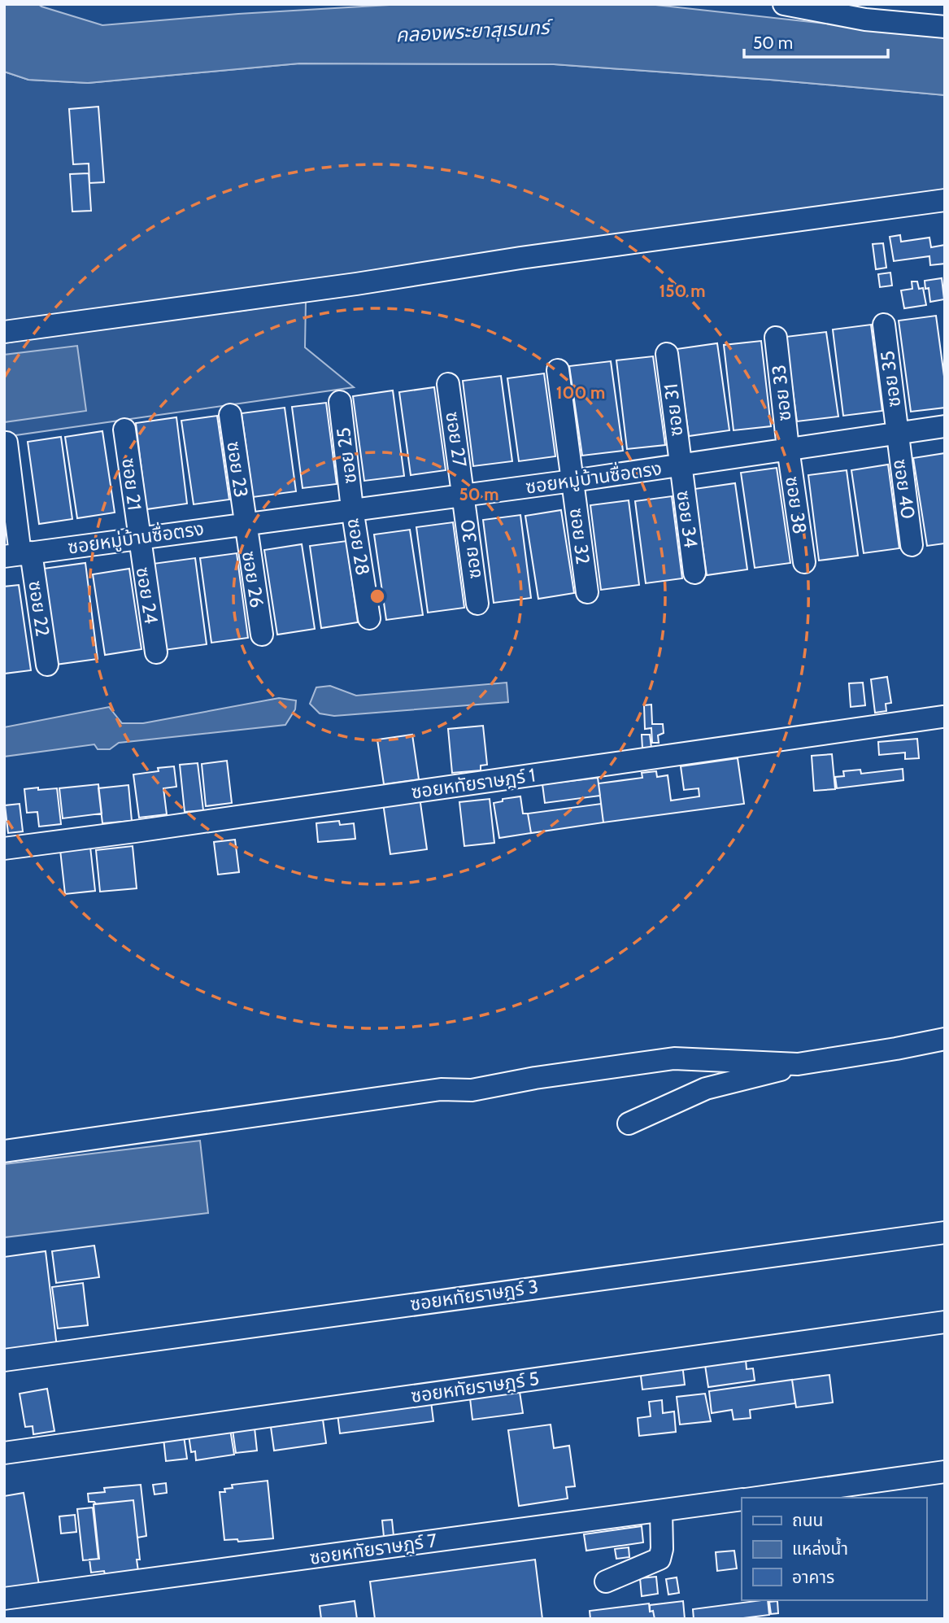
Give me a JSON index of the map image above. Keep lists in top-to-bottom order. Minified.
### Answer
{"streets":{"street":["ซอย 35","ซอย 33","ซอย 31","ซอย 27","ซอย 25","ซอย 23","ซอยหมู่บ้านซื่อตรง","ซอย 21","ซอย 40","ซอย 38","ซอย 34","ซอย 32","ซอย 28","ซอย 30","ซอย 26","ซอย 24","ซอย 22","ซอยหทัยราษฎร์ 1","ซอยหทัยราษฎร์ 3","ซอยหทัยราษฎร์ 5","ซอยหทัยราษฎร์ 7"]},"crossings":[["ซอย 35","ซอยหมู่บ้านซื่อตรง"],["ซอย 35","ซอย 40"],["ซอย 33","ซอยหมู่บ้านซื่อตรง"],["ซอย 33","ซอย 38"],["ซอย 31","ซอยหมู่บ้านซื่อตรง"],["ซอย 31","ซอย 34"],["ซอย 27","ซอยหมู่บ้านซื่อตรง"],["ซอย 27","ซอย 30"],["ซอย 25","ซอยหมู่บ้านซื่อตรง"],["ซอย 25","ซอย 28"],["ซอย 23","ซอยหมู่บ้านซื่อตรง"],["ซอย 23","ซอย 26"],["ซอยหมู่บ้านซื่อตรง","ซอย 21"],["ซอยหมู่บ้านซื่อตรง","ซอย 40"],["ซอยหมู่บ้านซื่อตรง","ซอย 38"],["ซอยหมู่บ้านซื่อตรง","ซอย 34"],["ซอยหมู่บ้านซื่อตรง","ซอย 32"],["ซอยหมู่บ้านซื่อตรง","ซอย 28"],["ซอยหมู่บ้านซื่อตรง","ซอย 30"],["ซอยหมู่บ้านซื่อตรง","ซอย 26"],["ซอยหมู่บ้านซื่อตรง","ซอย 24"],["ซอยหมู่บ้านซื่อตรง","ซอย 22"],["ซอย 21","ซอย 24"]],"water":["คลองพระยาสุเรนทร์"],"legend":["ถนน","แหล่งน้ำ","อาคาร"],"scale_bar":"50 m","rings":["150 m","100 m","50 m"]}
